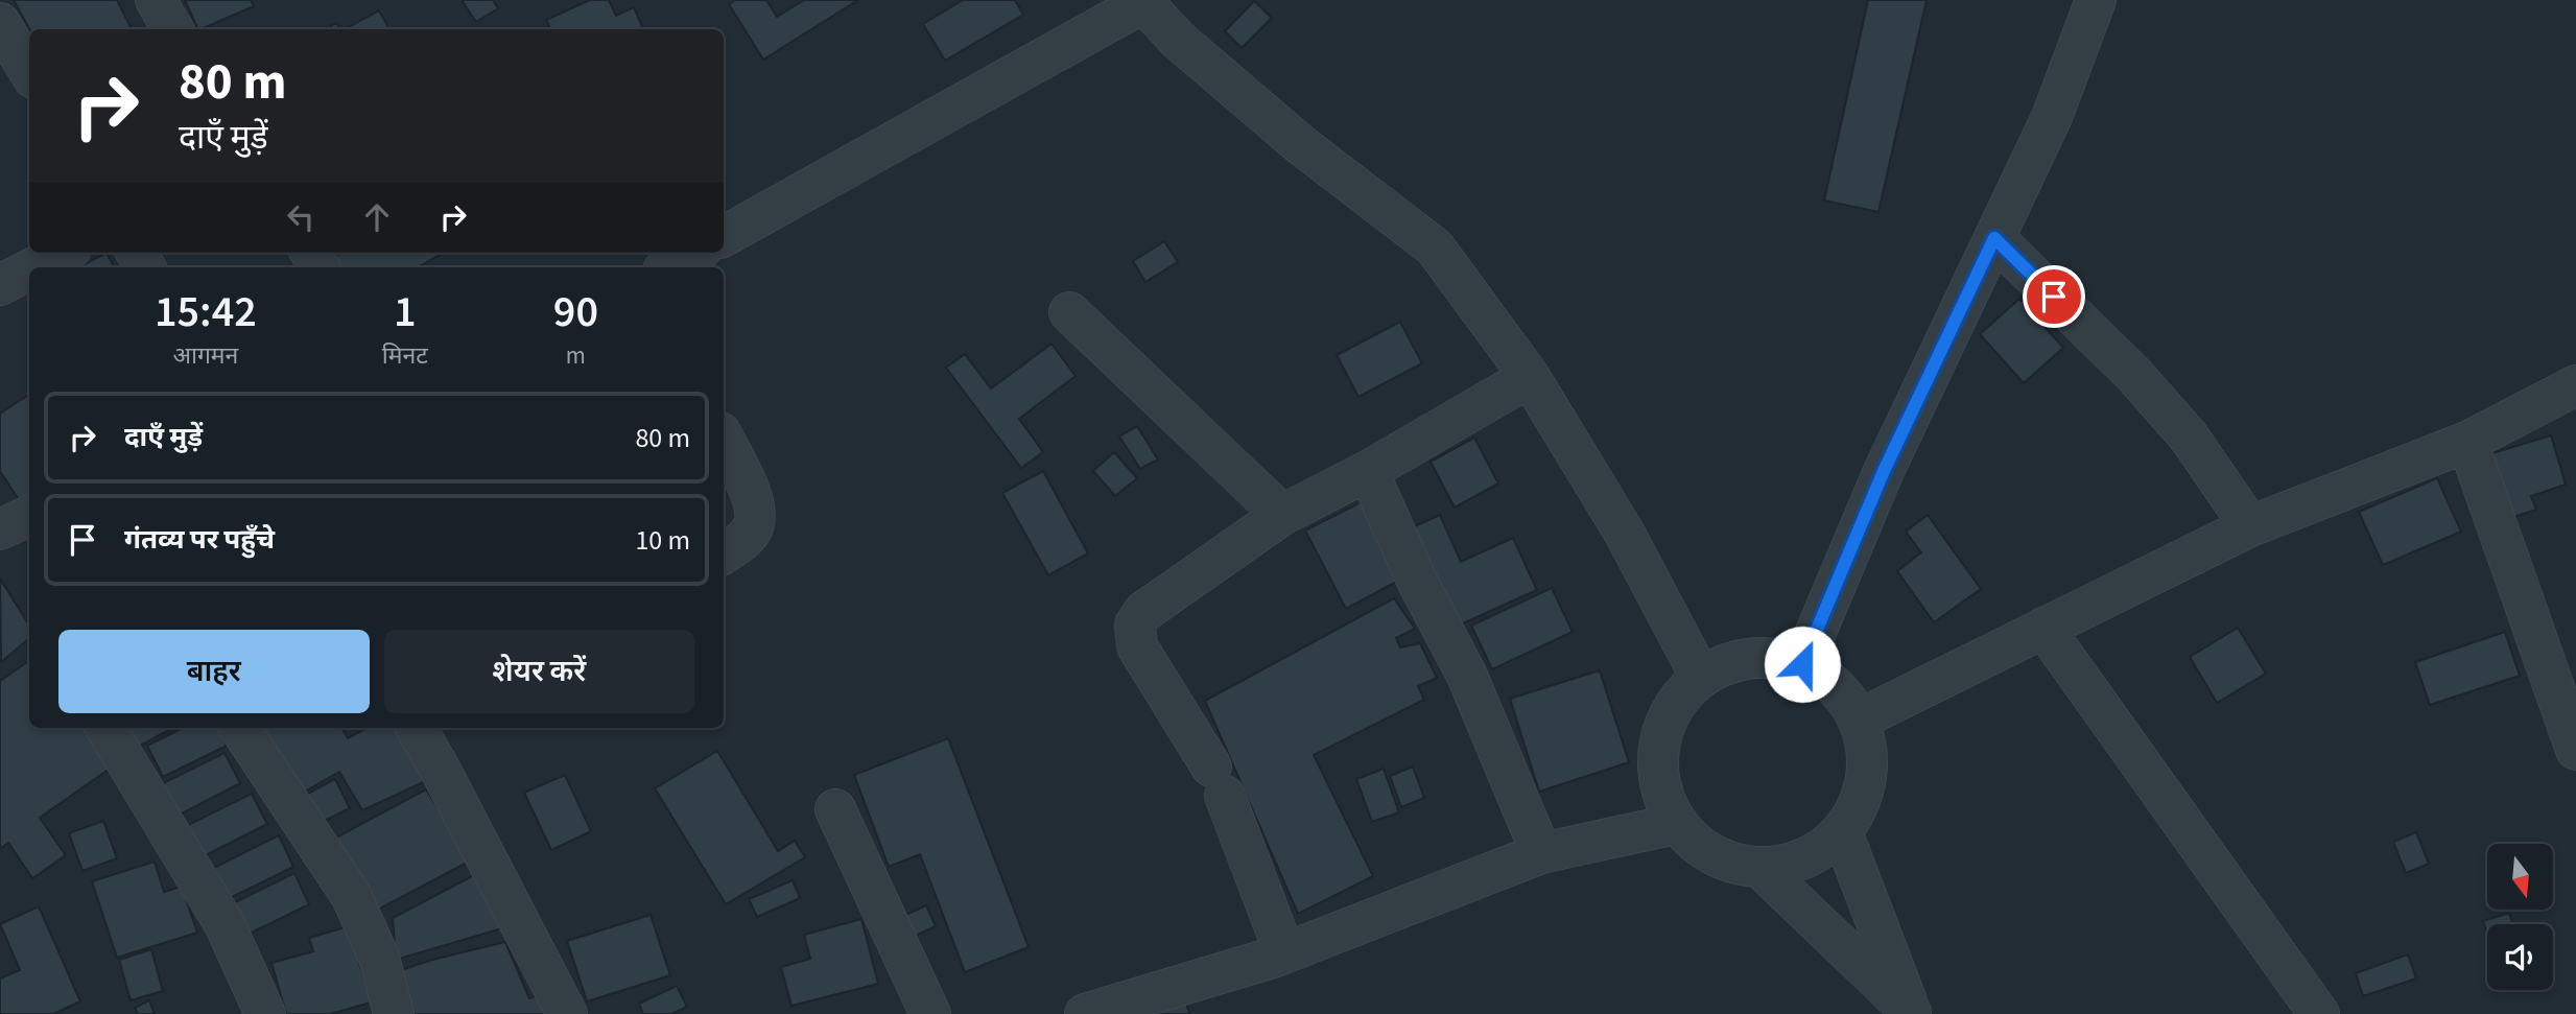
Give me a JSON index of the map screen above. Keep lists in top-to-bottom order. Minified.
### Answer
{"north":"bottom","page":{"turn":["80 m","दाएँ मुड़ें"],"eta":["15:42","आगमन","1","मिनट","90","m"],"list":[{"name":"दाएँ मुड़ें","value":"80 m"},{"name":"गंतव्य पर पहुँचे","value":"10 m"}],"buttons":["बाहर","शेयर करें"]}}
